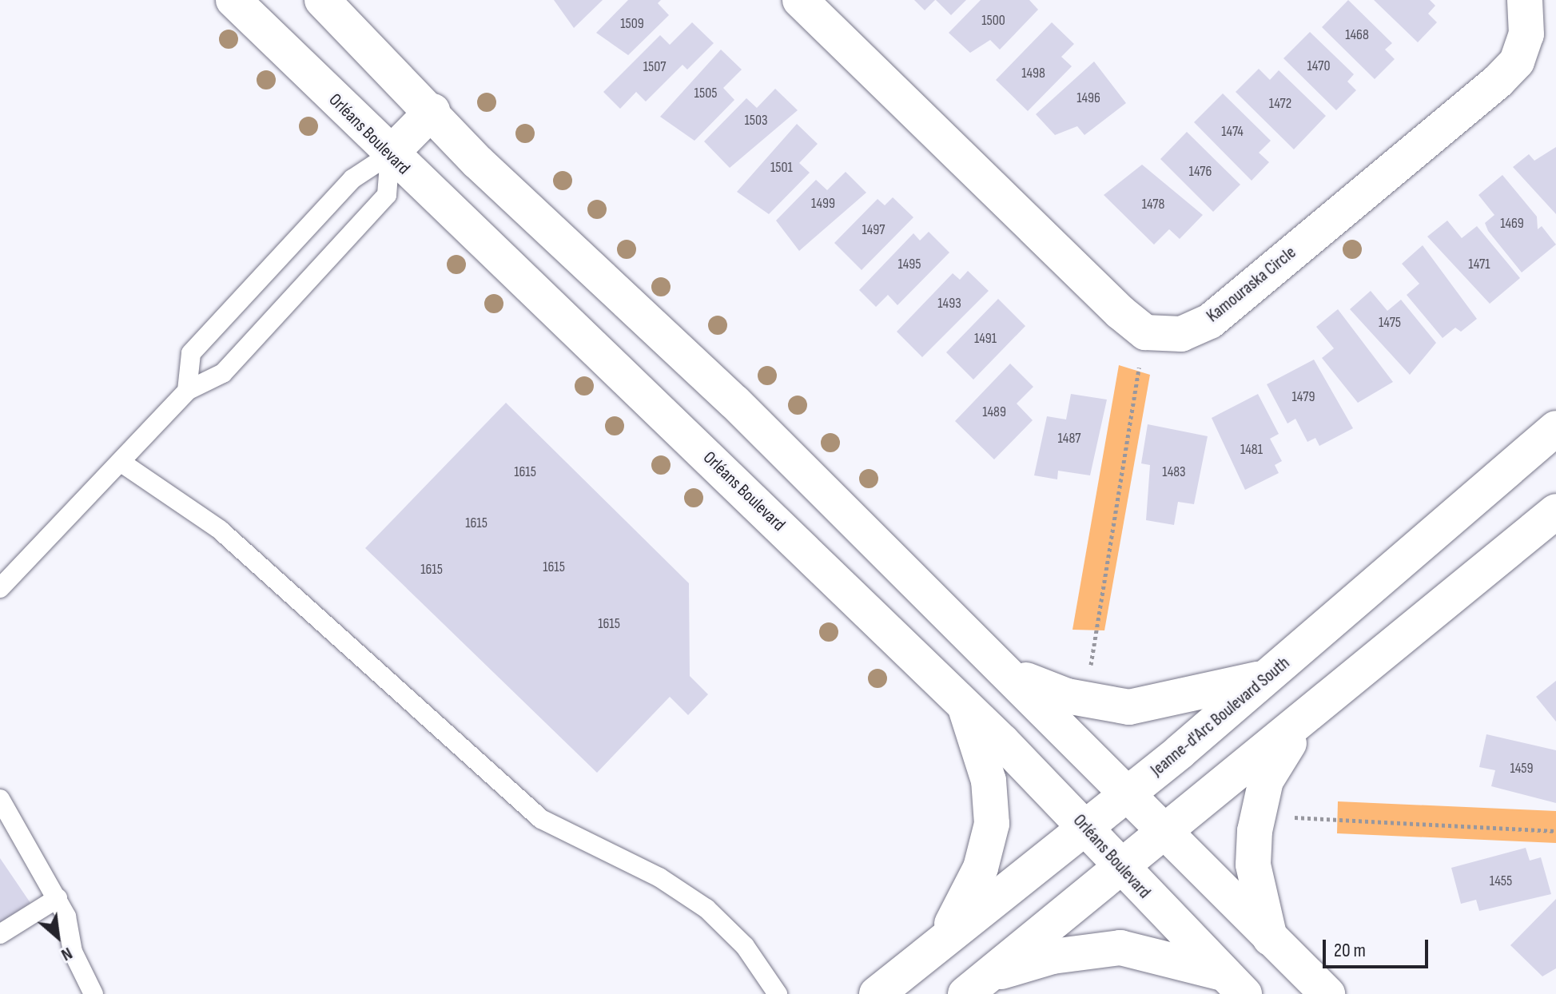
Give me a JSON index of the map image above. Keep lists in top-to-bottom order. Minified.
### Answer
{"streets":{"main road":["Orléans Boulevard","Kamouraska Circle","Jeanne-d'Arc Boulevard South"]},"crossings":[["Orléans Boulevard","Jeanne-d'Arc Boulevard South"]],"house_numbers":["1500","1509","1468","1470","1507","1498","1505","1496","1472","1503","1474","1501","1476","1499","1478","1469","1497","1495","1471","1493","1475","1491","1479","1489","1487","1481","1615","1483","1615","1615","1615","1615","1459","1455"],"scale_bar":"20 m","north":"bottom right"}
